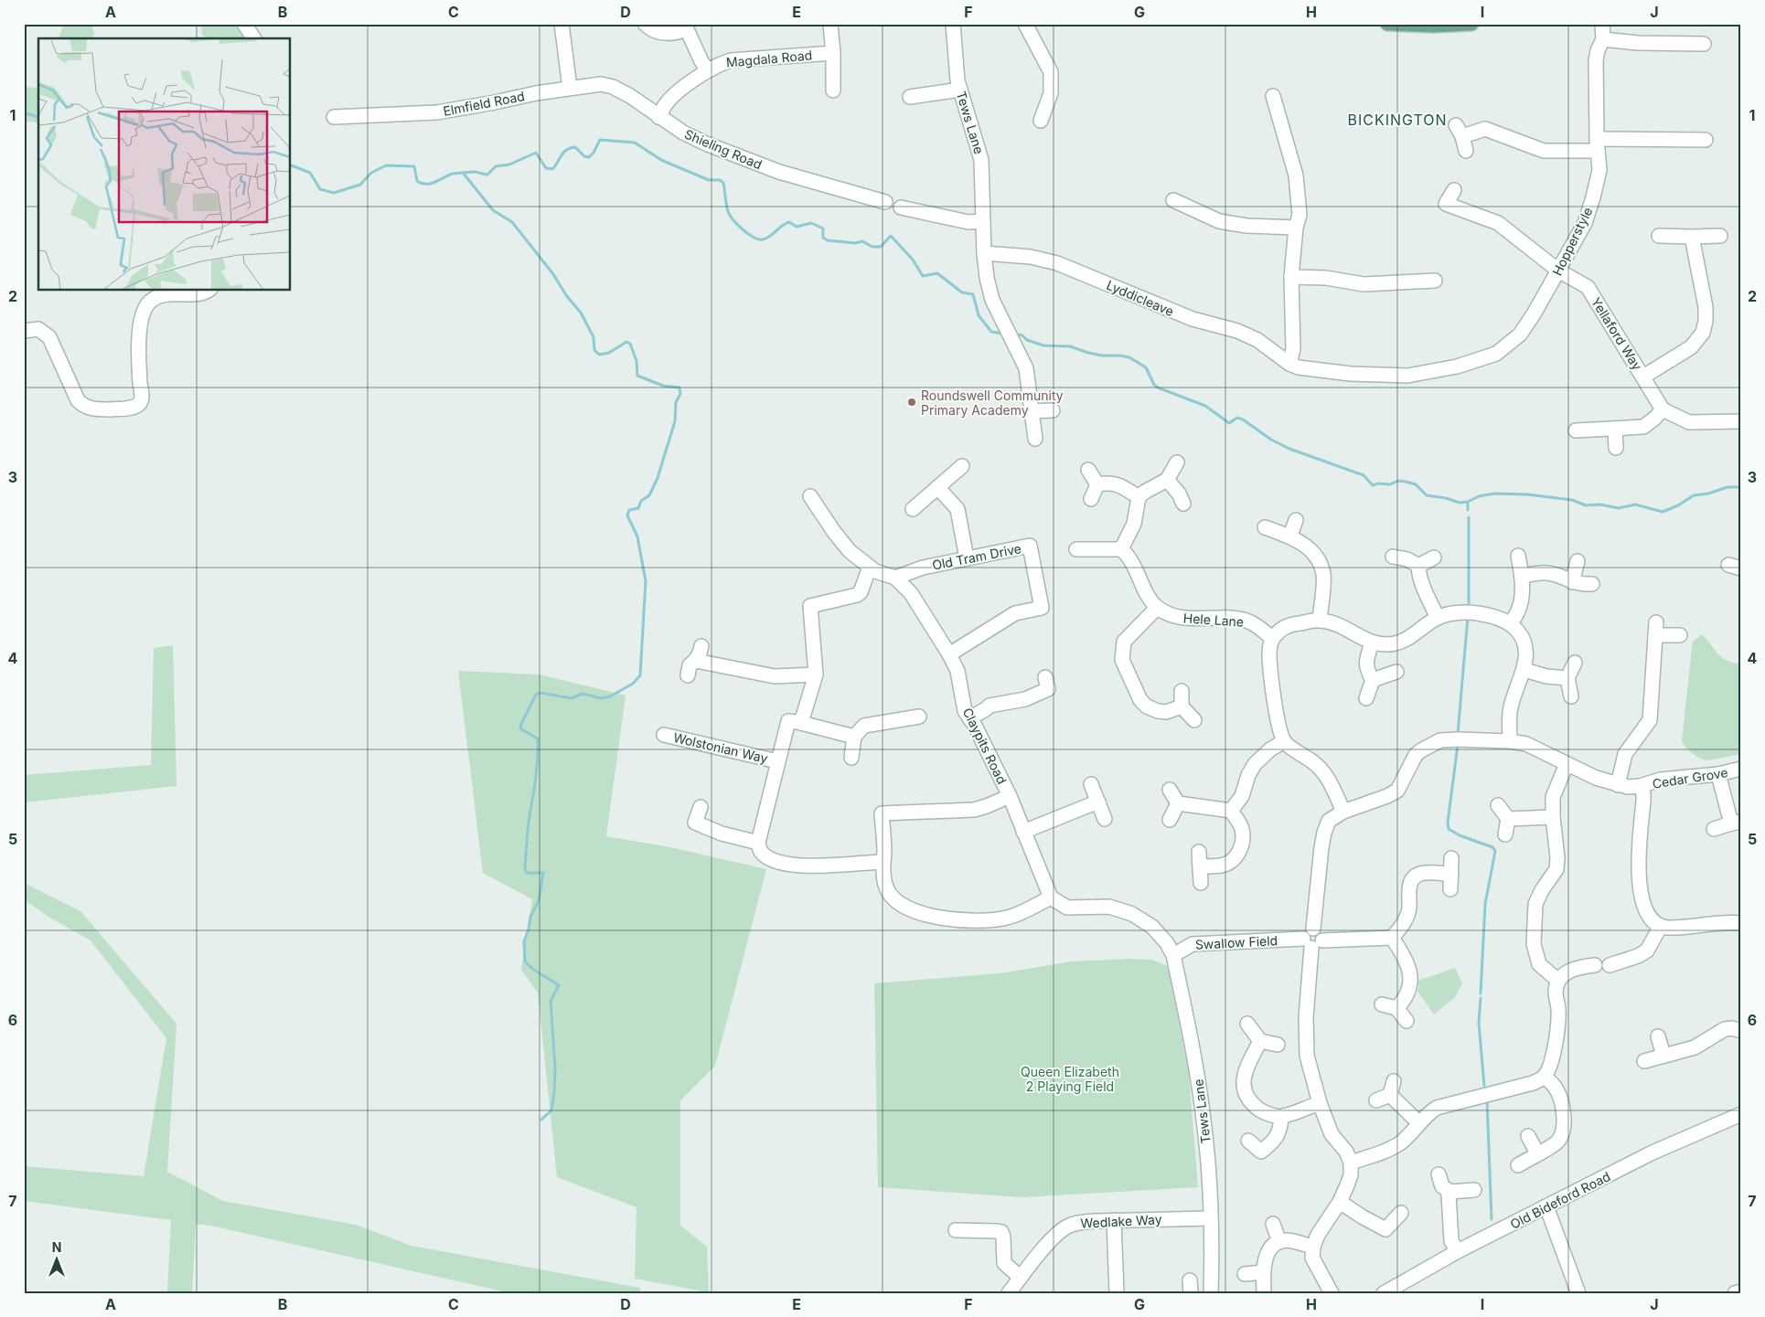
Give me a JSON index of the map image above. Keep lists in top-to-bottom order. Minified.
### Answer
{"streets":{"street":["Magdala Road","Elmfield Road","Tews Lane","Shieling Road","Hopperstyle","Lyddicleave","Yellaford Way","Old Tram Drive","Hele Lane","Claypits Road","Wolstonian Way","Cedar Grove","Swallow Field","Old Bideford Road","Wedlake Way"]},"crossings":[["Magdala Road","Shieling Road"],["Elmfield Road","Shieling Road"],["Tews Lane","Lyddicleave"],["Tews Lane","Claypits Road"],["Tews Lane","Swallow Field"],["Tews Lane","Wedlake Way"],["Hopperstyle","Lyddicleave"],["Hopperstyle","Yellaford Way"],["Old Tram Drive","Claypits Road"]],"districts":["BICKINGTON"],"parks":["Queen Elizabeth 2 Playing Field"],"places":["Roundswell Community Primary Academy"],"north":"top","grid":{"columns":["A","B","C","D","E","F","G","H","I","J"],"rows":["1","2","3","4","5","6","7"]}}
